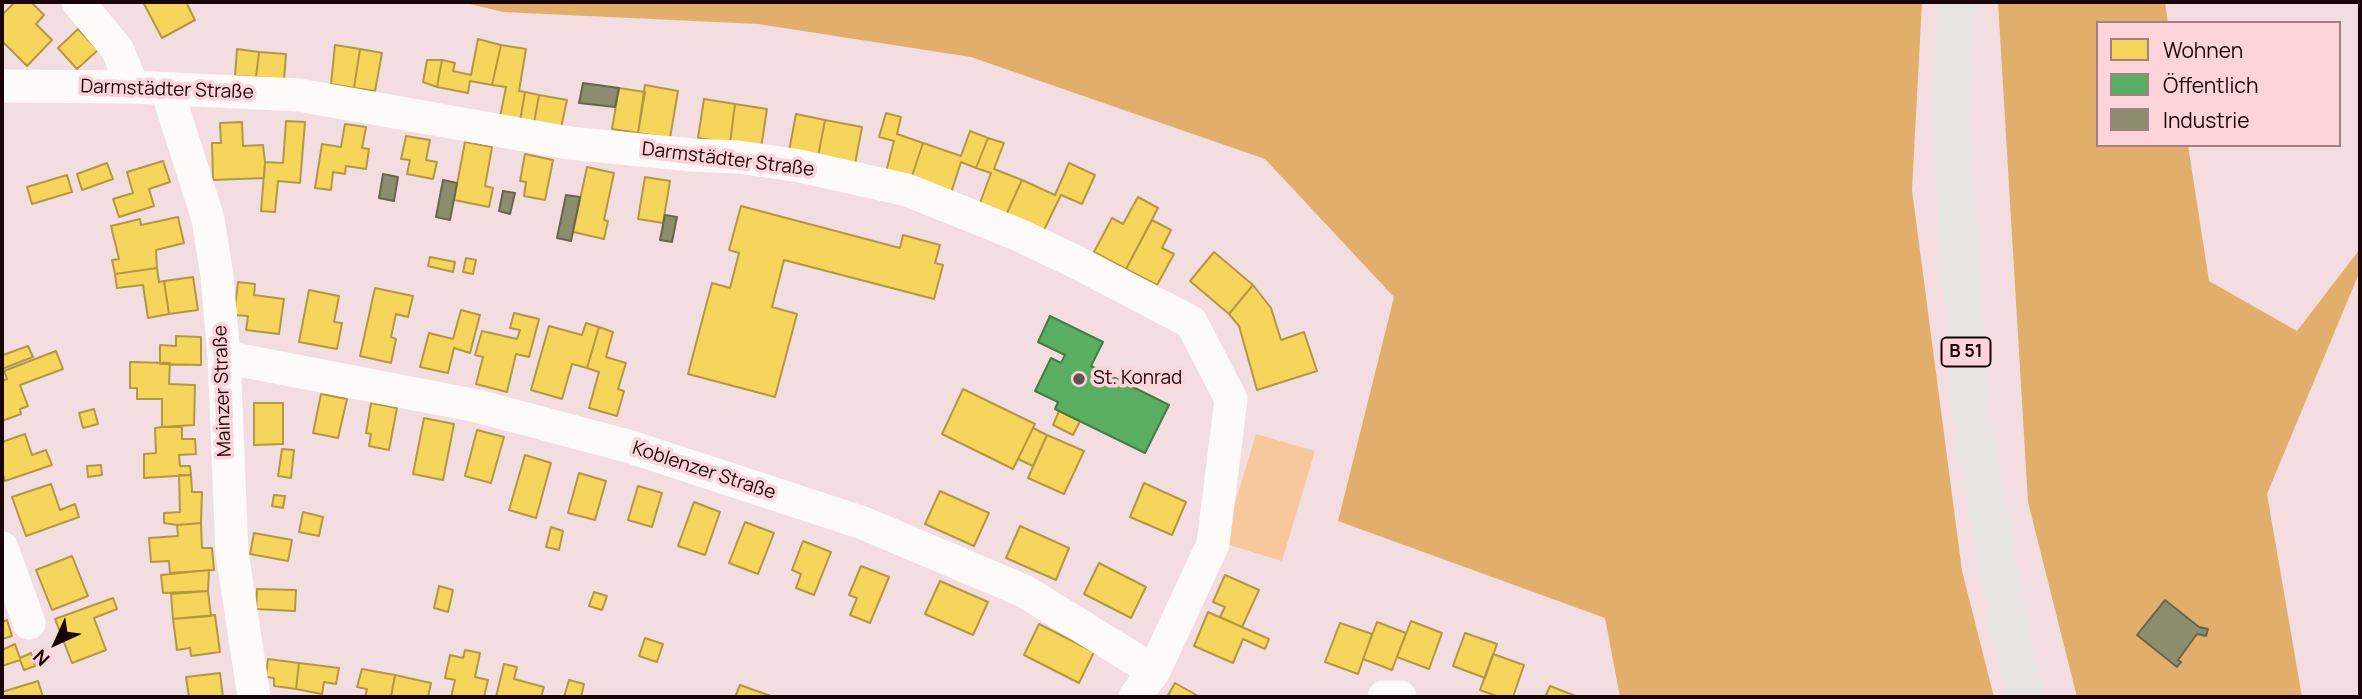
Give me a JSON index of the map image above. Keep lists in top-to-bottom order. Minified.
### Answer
{"streets":{"main road":["B 51"],"street":["Darmstädter Straße","Mainzer Straße","Koblenzer Straße"]},"crossings":[["Darmstädter Straße","Mainzer Straße"],["Darmstädter Straße","Koblenzer Straße"],["Mainzer Straße","Koblenzer Straße"]],"places":["St. Konrad"],"legend":["Wohnen","Öffentlich","Industrie"],"north":"bottom left"}
